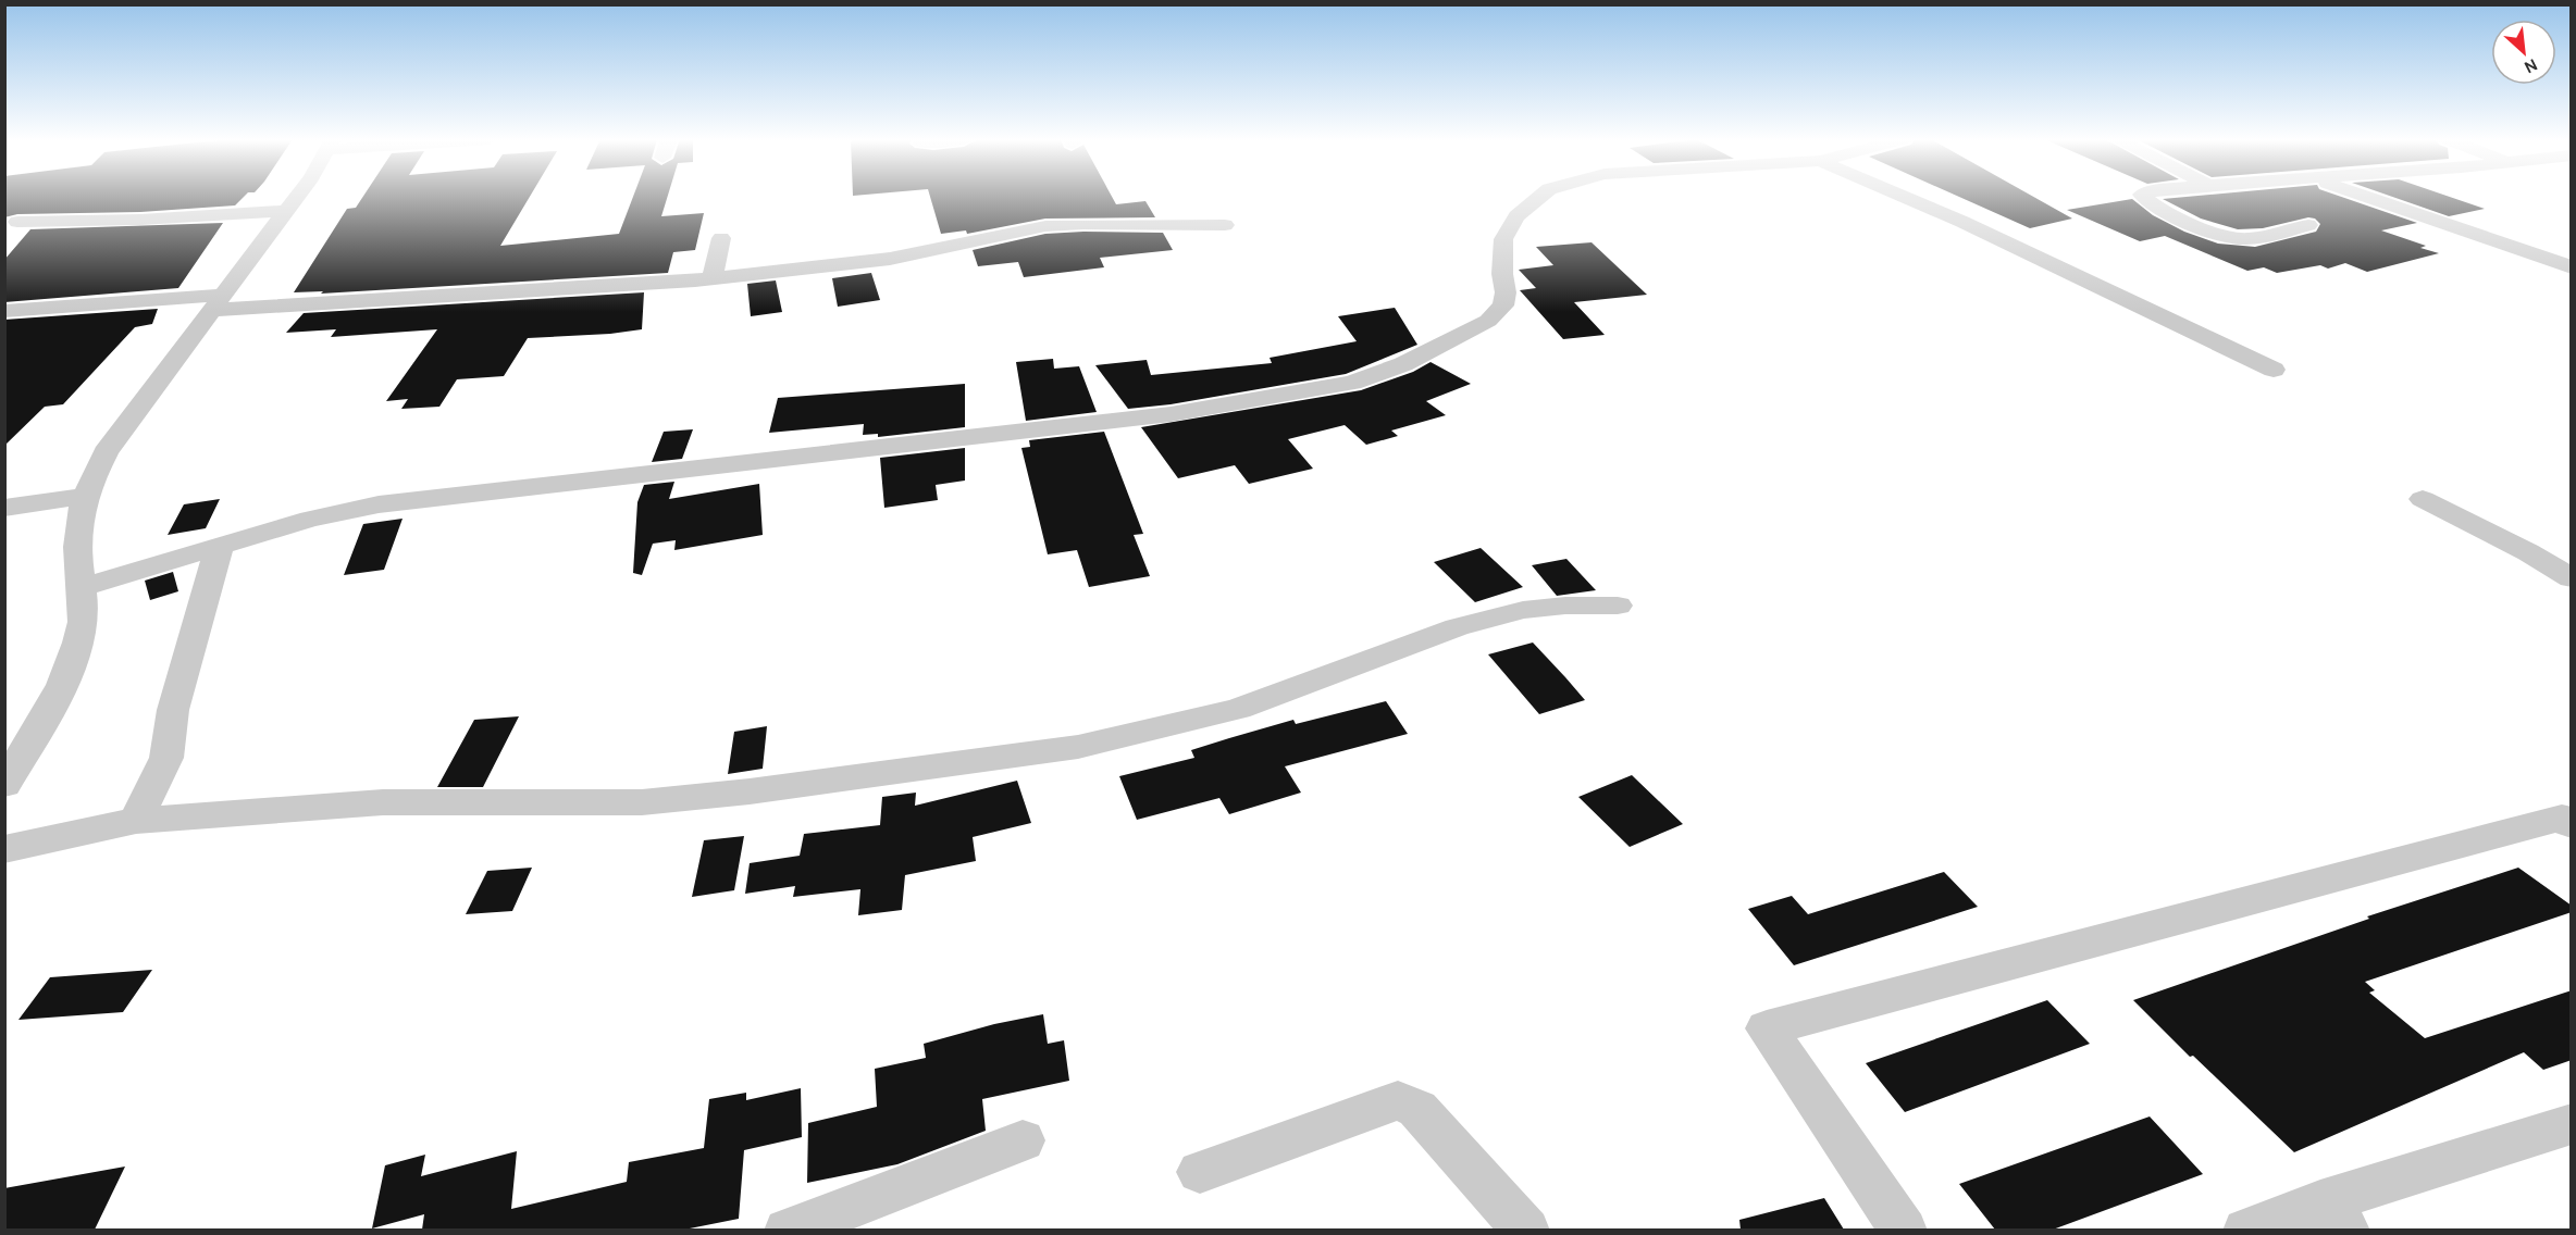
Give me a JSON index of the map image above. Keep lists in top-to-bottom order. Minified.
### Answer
{"north":"bottom right"}
